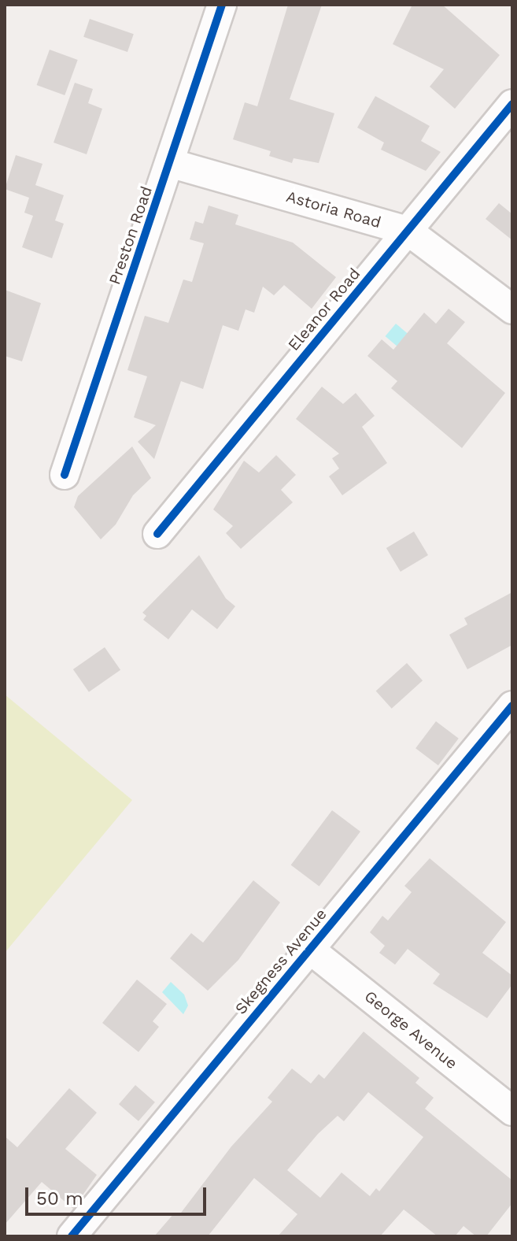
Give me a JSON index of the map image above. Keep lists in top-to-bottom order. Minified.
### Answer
{"streets":{"street":["Astoria Road","Preston Road","Eleanor Road","Skegness Avenue","George Avenue"]},"crossings":[["Astoria Road","Preston Road"],["Astoria Road","Eleanor Road"],["Skegness Avenue","George Avenue"]],"scale_bar":"50 m"}
